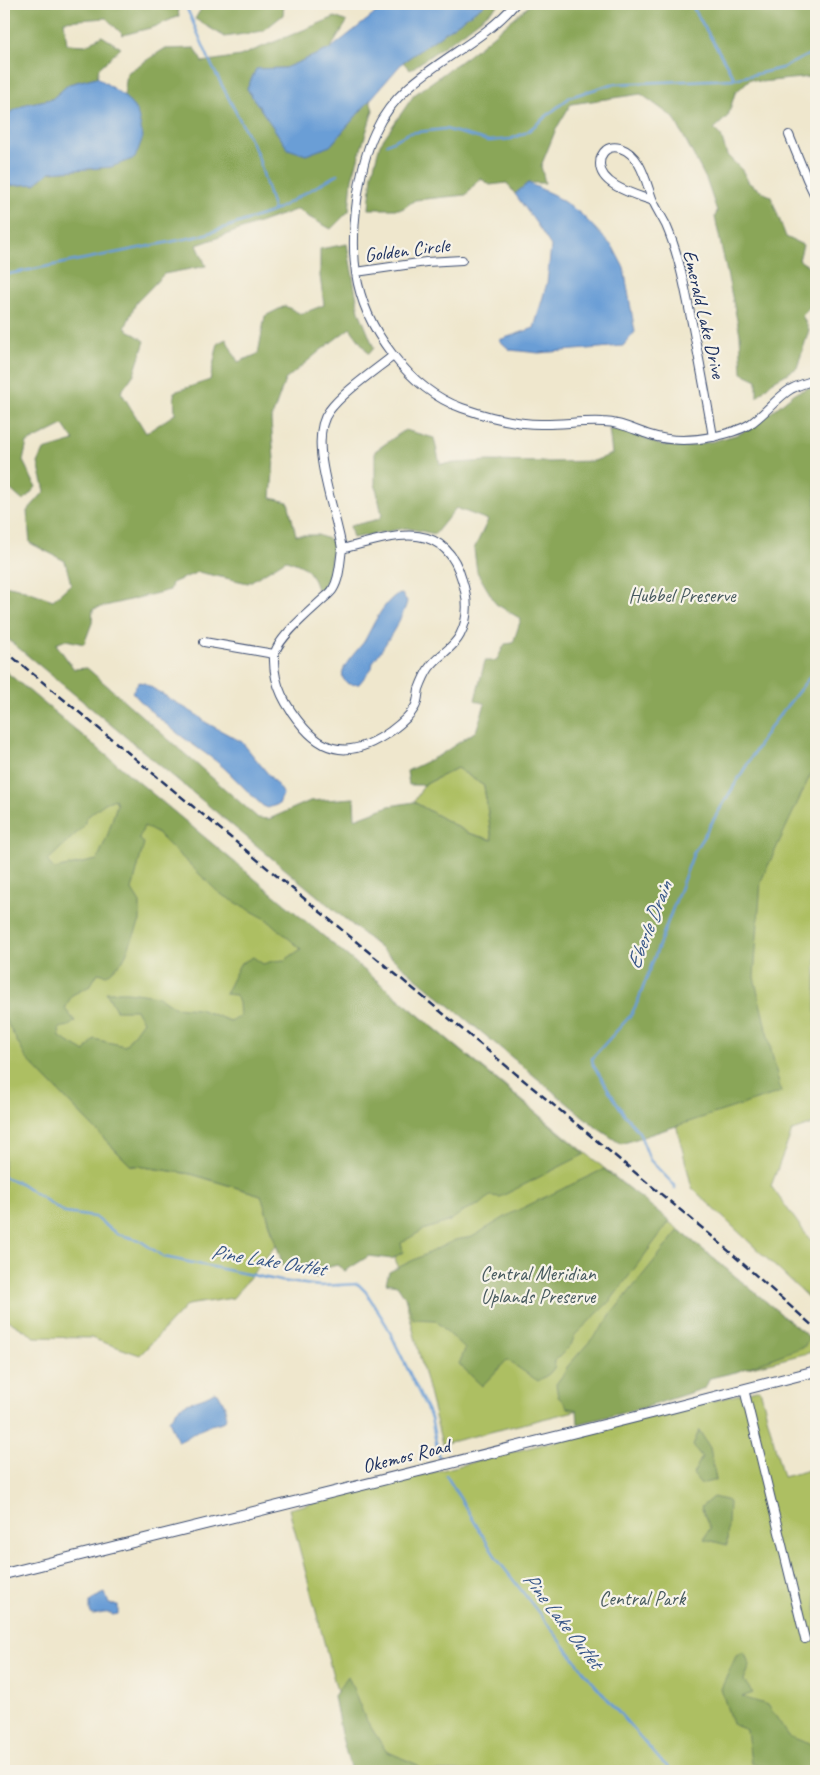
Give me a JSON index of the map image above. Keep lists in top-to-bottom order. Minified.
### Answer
{"streets":{"street":["Golden Circle","Emerald Lake Drive","Okemos Road"]},"water":["Eberle Drain","Pine Lake Outlet"],"parks":["Hubbel Preserve","Central Meridian Uplands Preserve","Central Park"]}
